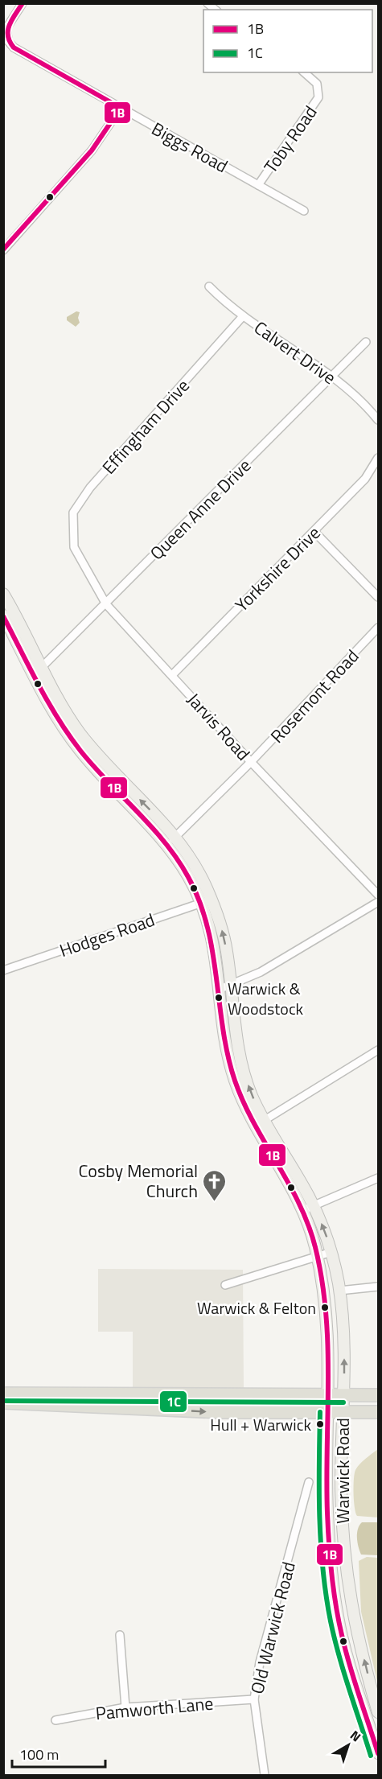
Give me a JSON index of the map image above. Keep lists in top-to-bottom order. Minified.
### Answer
{"streets":{"main road":["Warwick Road"],"street":["Toby Road","Biggs Road","Calvert Drive","Effingham Drive","Queen Anne Drive","Yorkshire Drive","Rosemont Road","Jarvis Road","Hodges Road","Old Warwick Road","Pamworth Lane"]},"crossings":[["Toby Road","Biggs Road"],["Calvert Drive","Effingham Drive"],["Calvert Drive","Queen Anne Drive"],["Effingham Drive","Jarvis Road"],["Queen Anne Drive","Jarvis Road"],["Queen Anne Drive","Warwick Road"],["Yorkshire Drive","Jarvis Road"],["Rosemont Road","Jarvis Road"],["Rosemont Road","Warwick Road"],["Hodges Road","Warwick Road"],["Old Warwick Road","Pamworth Lane"]],"places":{"other":["Warwick & Woodstock","Warwick & Felton","Hull + Warwick"],"church":["Cosby Memorial Church"]},"lines":["transit line 1B","transit line 1C"],"legend":["1B","1C"],"scale_bar":"100 m","north":"top right"}
